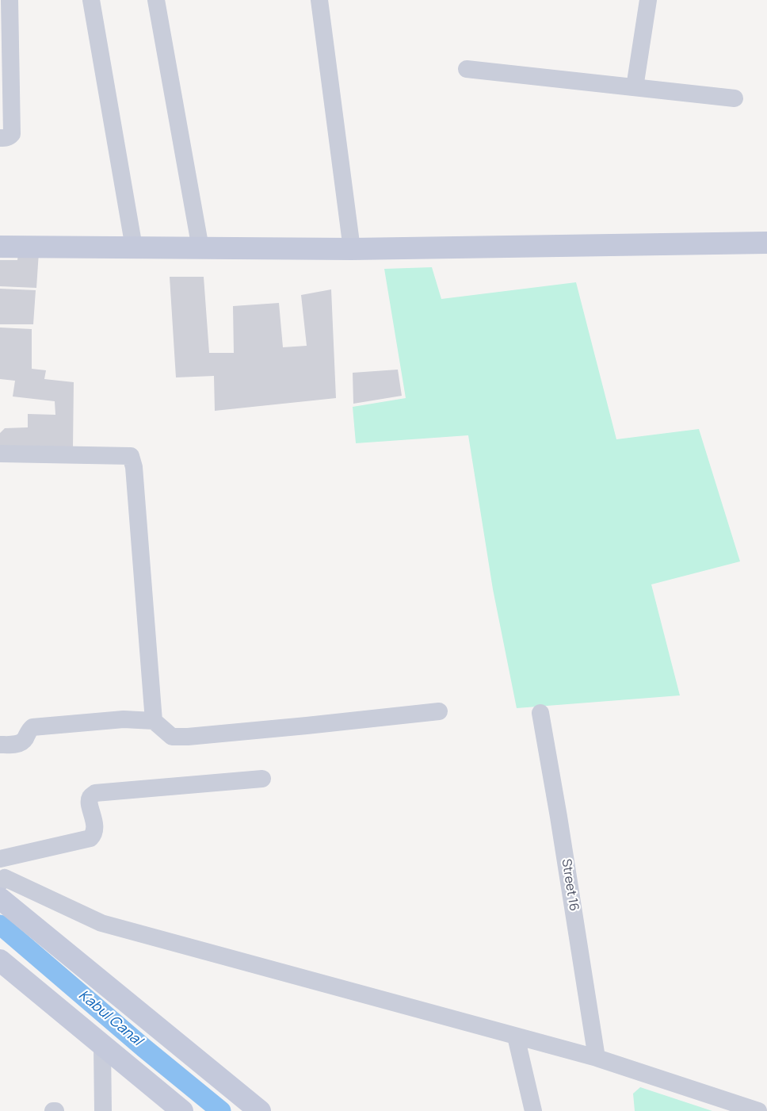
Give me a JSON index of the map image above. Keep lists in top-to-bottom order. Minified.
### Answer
{"streets":{"street":["Street 16"]},"water":["Kabul Canal"]}
